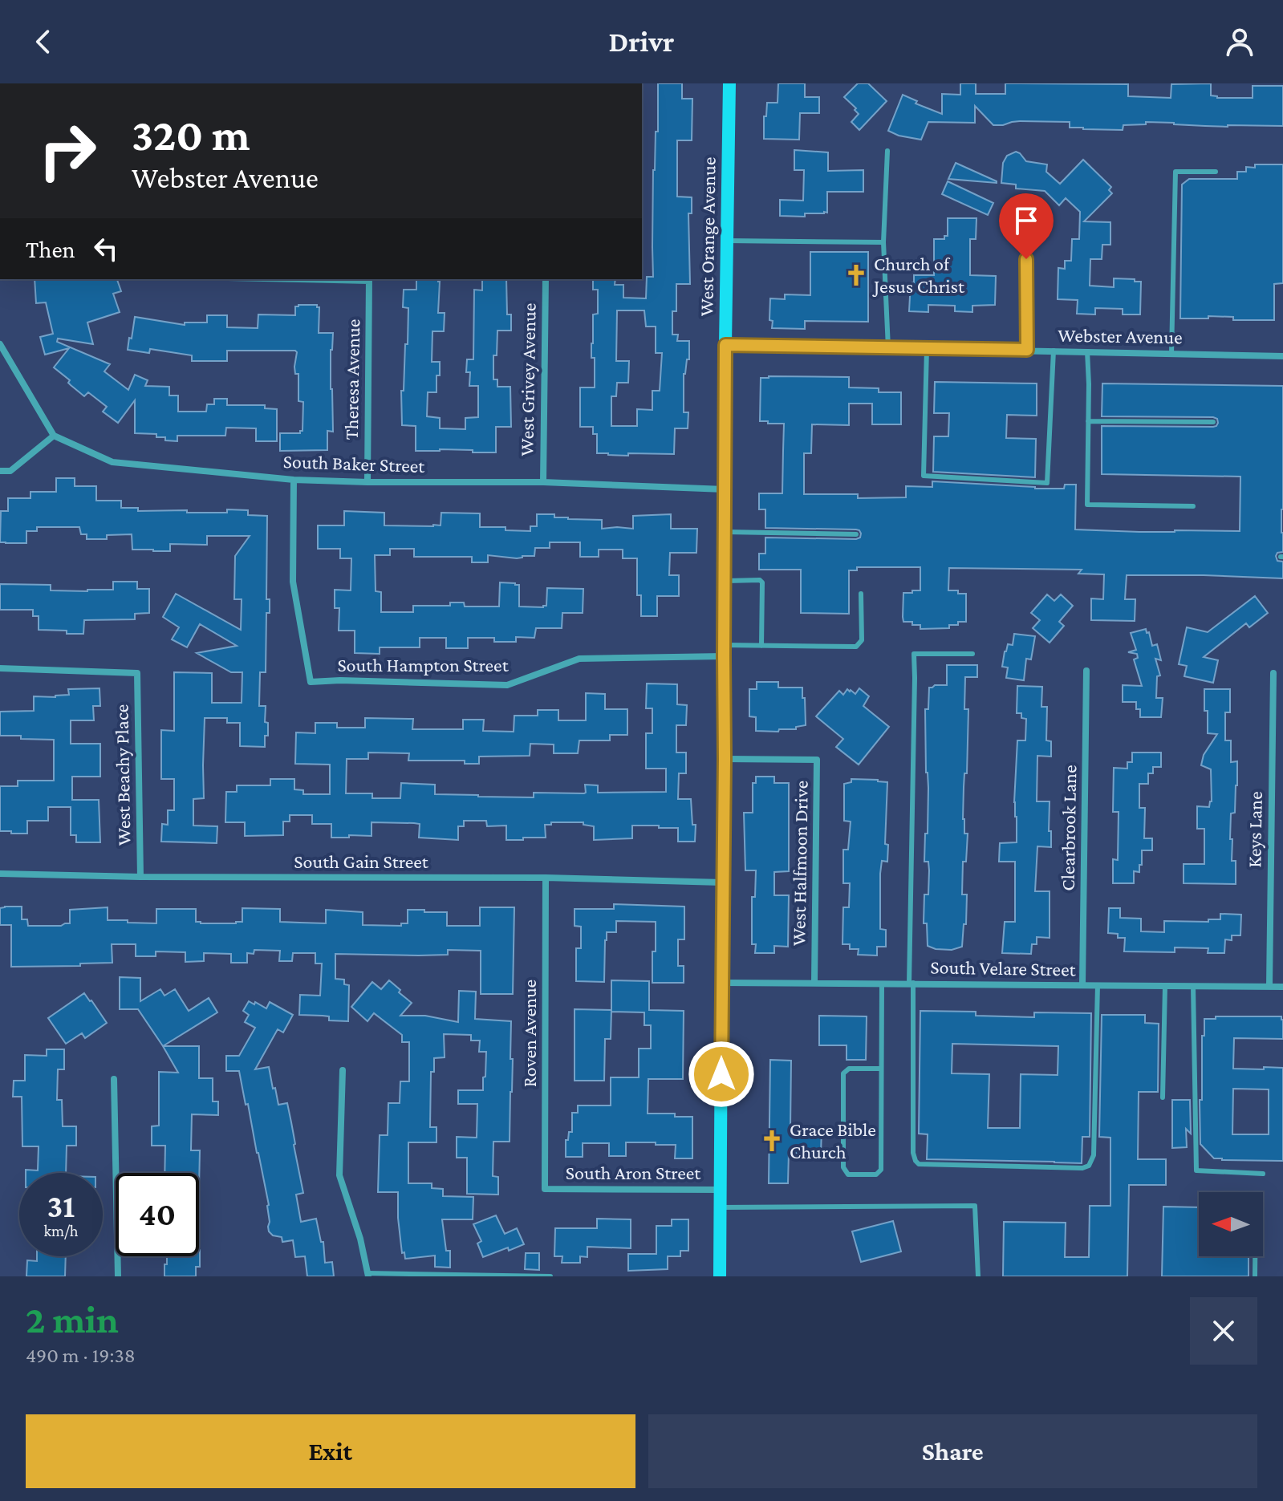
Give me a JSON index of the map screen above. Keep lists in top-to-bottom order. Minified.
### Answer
{"streets":{"street":["West Orange Avenue","Webster Avenue","Theresa Avenue","West Grivey Avenue","South Baker Street","South Hampton Street","West Beachy Place","Clearbrook Lane","Keys Lane","South Gain Street","West Halfmoon Drive","South Velare Street","Roven Avenue","South Aron Street"]},"crossings":[["West Orange Avenue","Webster Avenue"],["West Orange Avenue","South Baker Street"],["West Orange Avenue","South Hampton Street"],["West Orange Avenue","South Gain Street"],["West Orange Avenue","West Halfmoon Drive"],["West Orange Avenue","South Velare Street"],["West Orange Avenue","South Aron Street"],["Theresa Avenue","South Baker Street"],["West Grivey Avenue","South Baker Street"],["South Baker Street","South Hampton Street"],["West Beachy Place","South Gain Street"],["Clearbrook Lane","South Velare Street"],["Keys Lane","South Velare Street"],["South Gain Street","Roven Avenue"],["West Halfmoon Drive","South Velare Street"],["Roven Avenue","South Aron Street"]],"places":{"church":["Church of Jesus Christ","Grace Bible Church"]},"north":"left","page":{"header":"Drivr","turn":["320 m","Webster Avenue"],"then":"Then","speed":"31 km/h","limit":"40","heading":["2 min","490 m · 19:38"],"buttons":["Exit","Share"]}}
